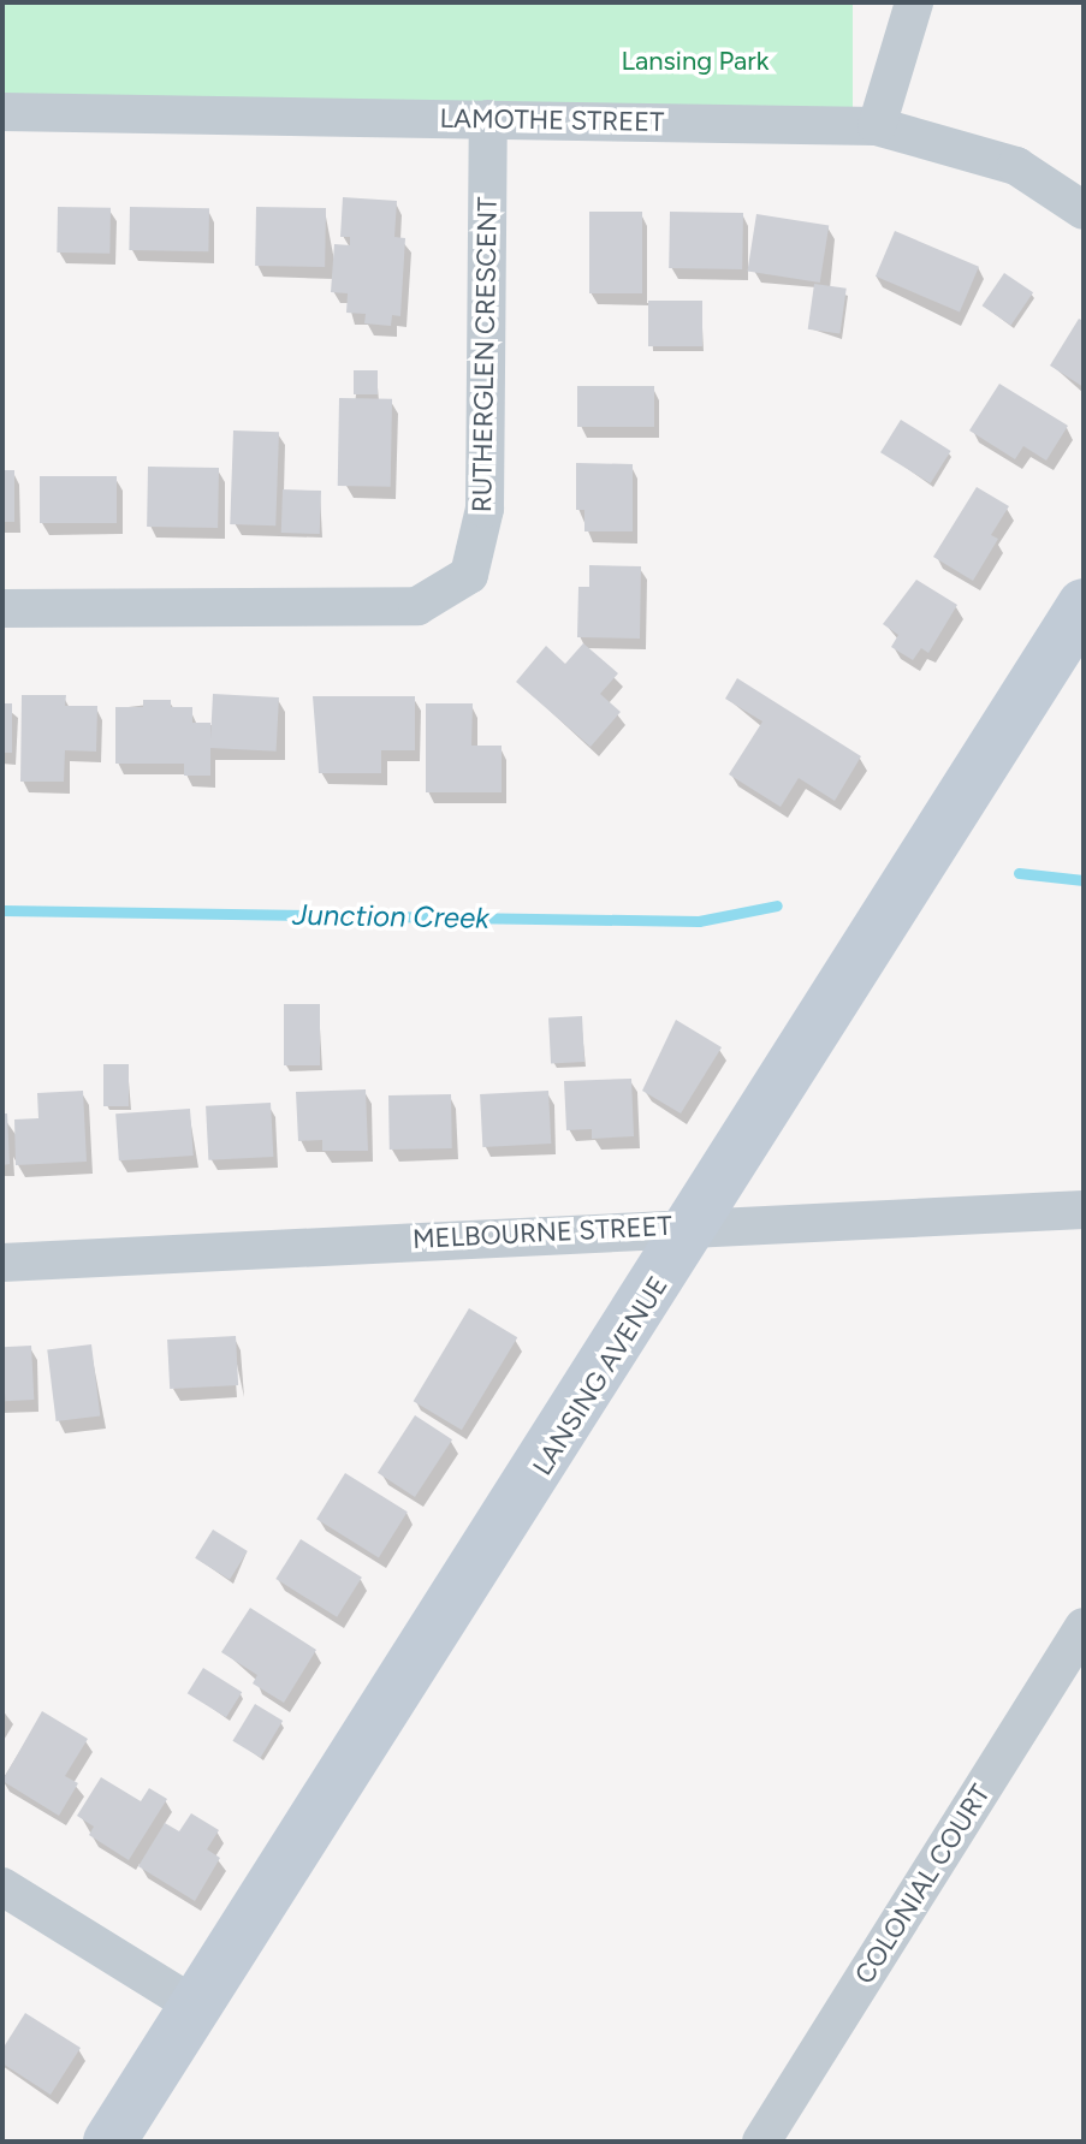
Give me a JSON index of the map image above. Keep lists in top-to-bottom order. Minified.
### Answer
{"streets":{"street":["LAMOTHE STREET","RUTHERGLEN CRESCENT","MELBOURNE STREET","LANSING AVENUE","COLONIAL COURT"]},"crossings":[["LAMOTHE STREET","RUTHERGLEN CRESCENT"],["MELBOURNE STREET","LANSING AVENUE"]],"water":["Junction Creek"],"parks":["Lansing Park"]}
